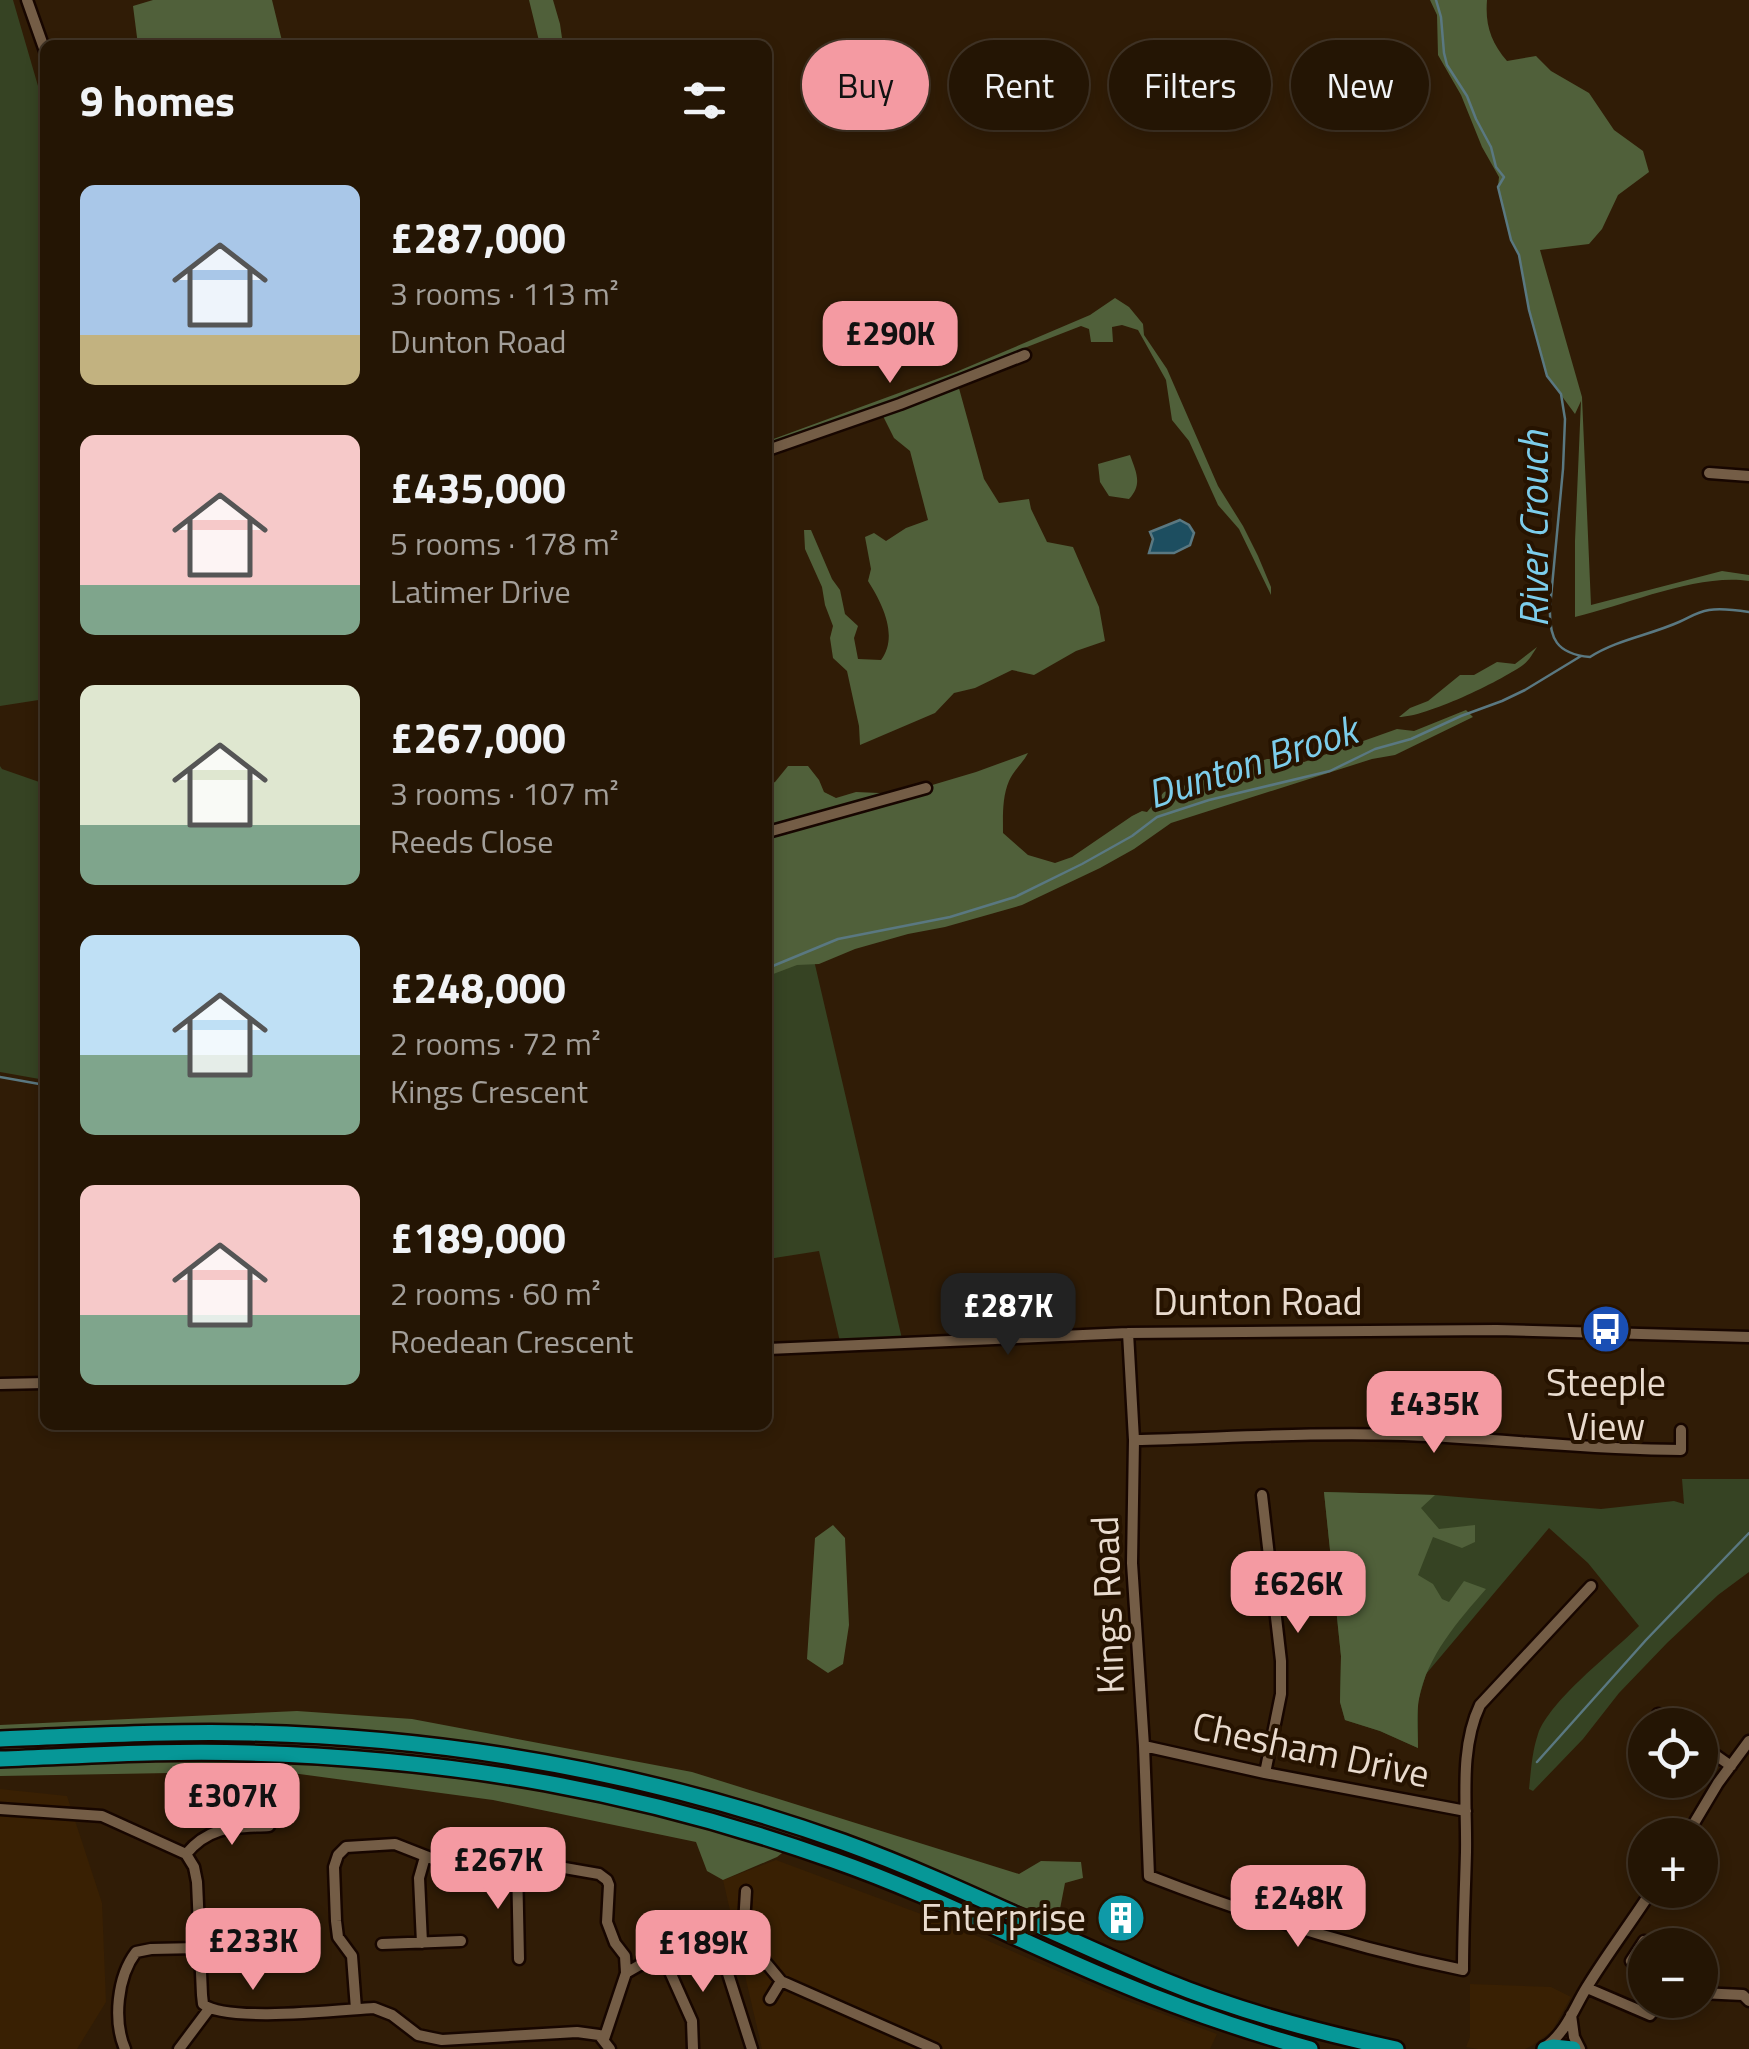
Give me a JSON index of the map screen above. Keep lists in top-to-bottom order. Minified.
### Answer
{"streets":{"street":["Dunton Road","Kings Road","Chesham Drive"]},"crossings":[["Dunton Road","Kings Road"],["Kings Road","Chesham Drive"]],"water":["River Crouch","Dunton Brook"],"places":{"bus stop":["Steeple View"],"building":["Enterprise"]},"page":{"chip":["Buy","Rent","Filters","New"],"heading":"9 homes","list":[{"name":"£287,000","note":"3 rooms · 113 m² · Dunton Road"},{"name":"£435,000","note":"5 rooms · 178 m² · Latimer Drive"},{"name":"£267,000","note":"3 rooms · 107 m² · Reeds Close"},{"name":"£248,000","note":"2 rooms · 72 m² · Kings Crescent"},{"name":"£189,000","note":"2 rooms · 60 m² · Roedean Crescent"}],"price":["£290K","£287K","£435K","£626K","£307K","£267K","£248K","£233K","£189K"],"map_buttons":["+","−"]}}
